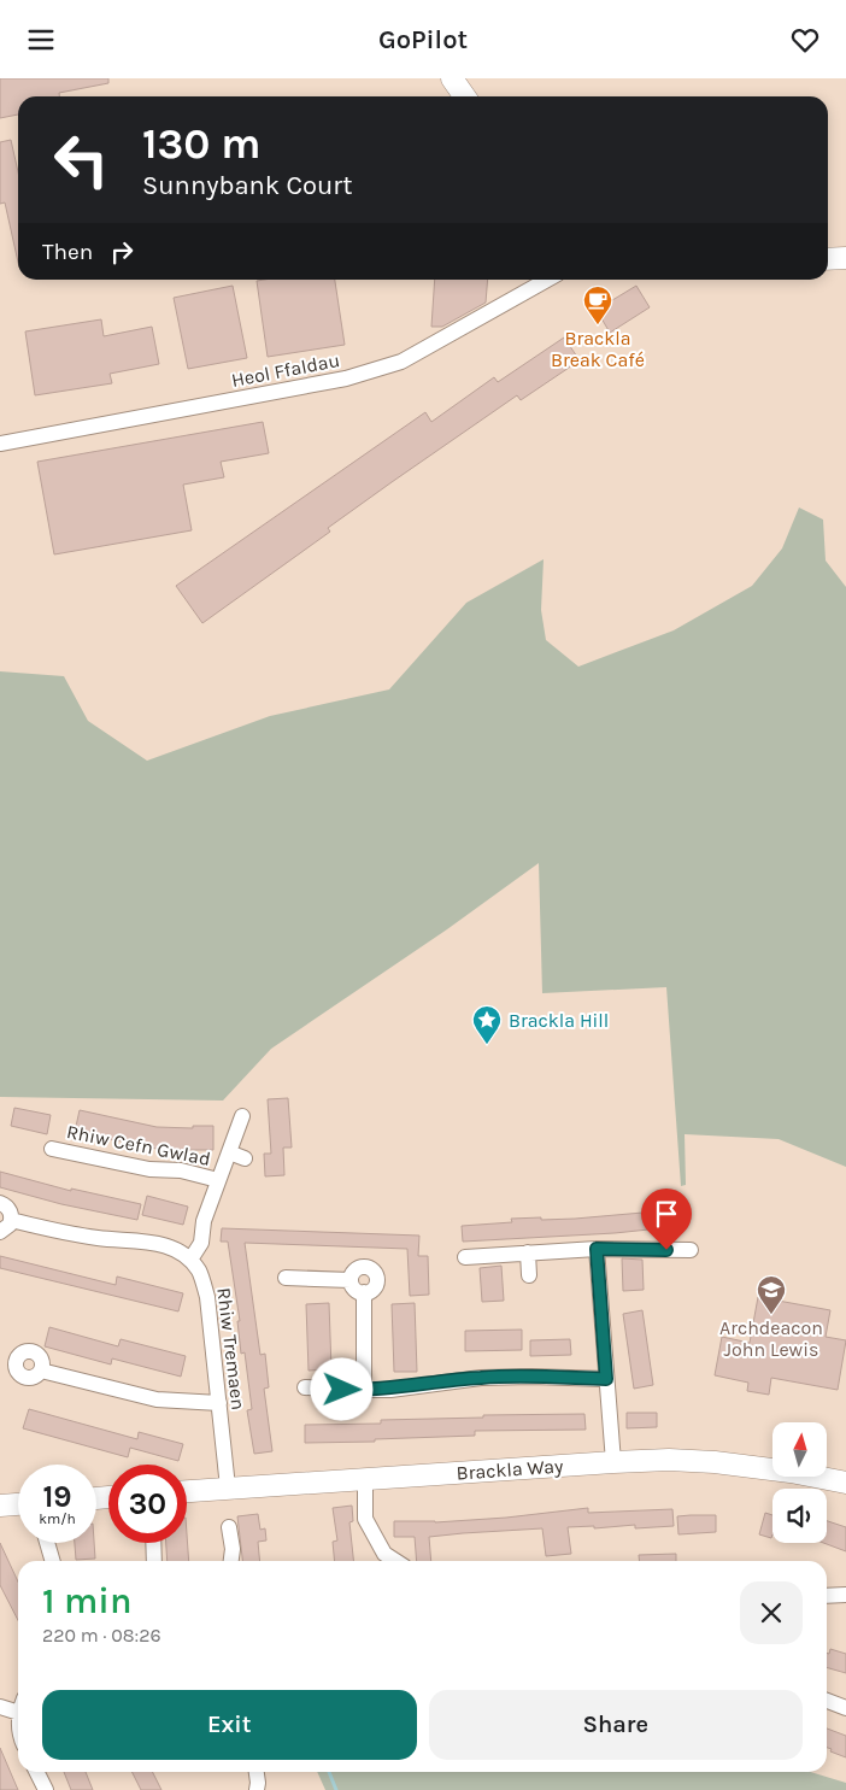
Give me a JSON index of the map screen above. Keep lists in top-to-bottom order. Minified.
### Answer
{"streets":{"street":["Heol Ffaldau","Rhiw Cefn Gwlad","Rhiw Tremaen","Brackla Way"]},"crossings":[["Rhiw Tremaen","Brackla Way"]],"places":{"cafe":["Brackla Break Café"],"place":["Brackla Hill"],"school or university":["Archdeacon John Lewis"]},"north":"top","page":{"header":"GoPilot","turn":["130 m","Sunnybank Court"],"then":"Then","speed":"19 km/h","limit":"30","heading":["1 min","220 m · 08:26"],"buttons":["Exit","Share"]}}
